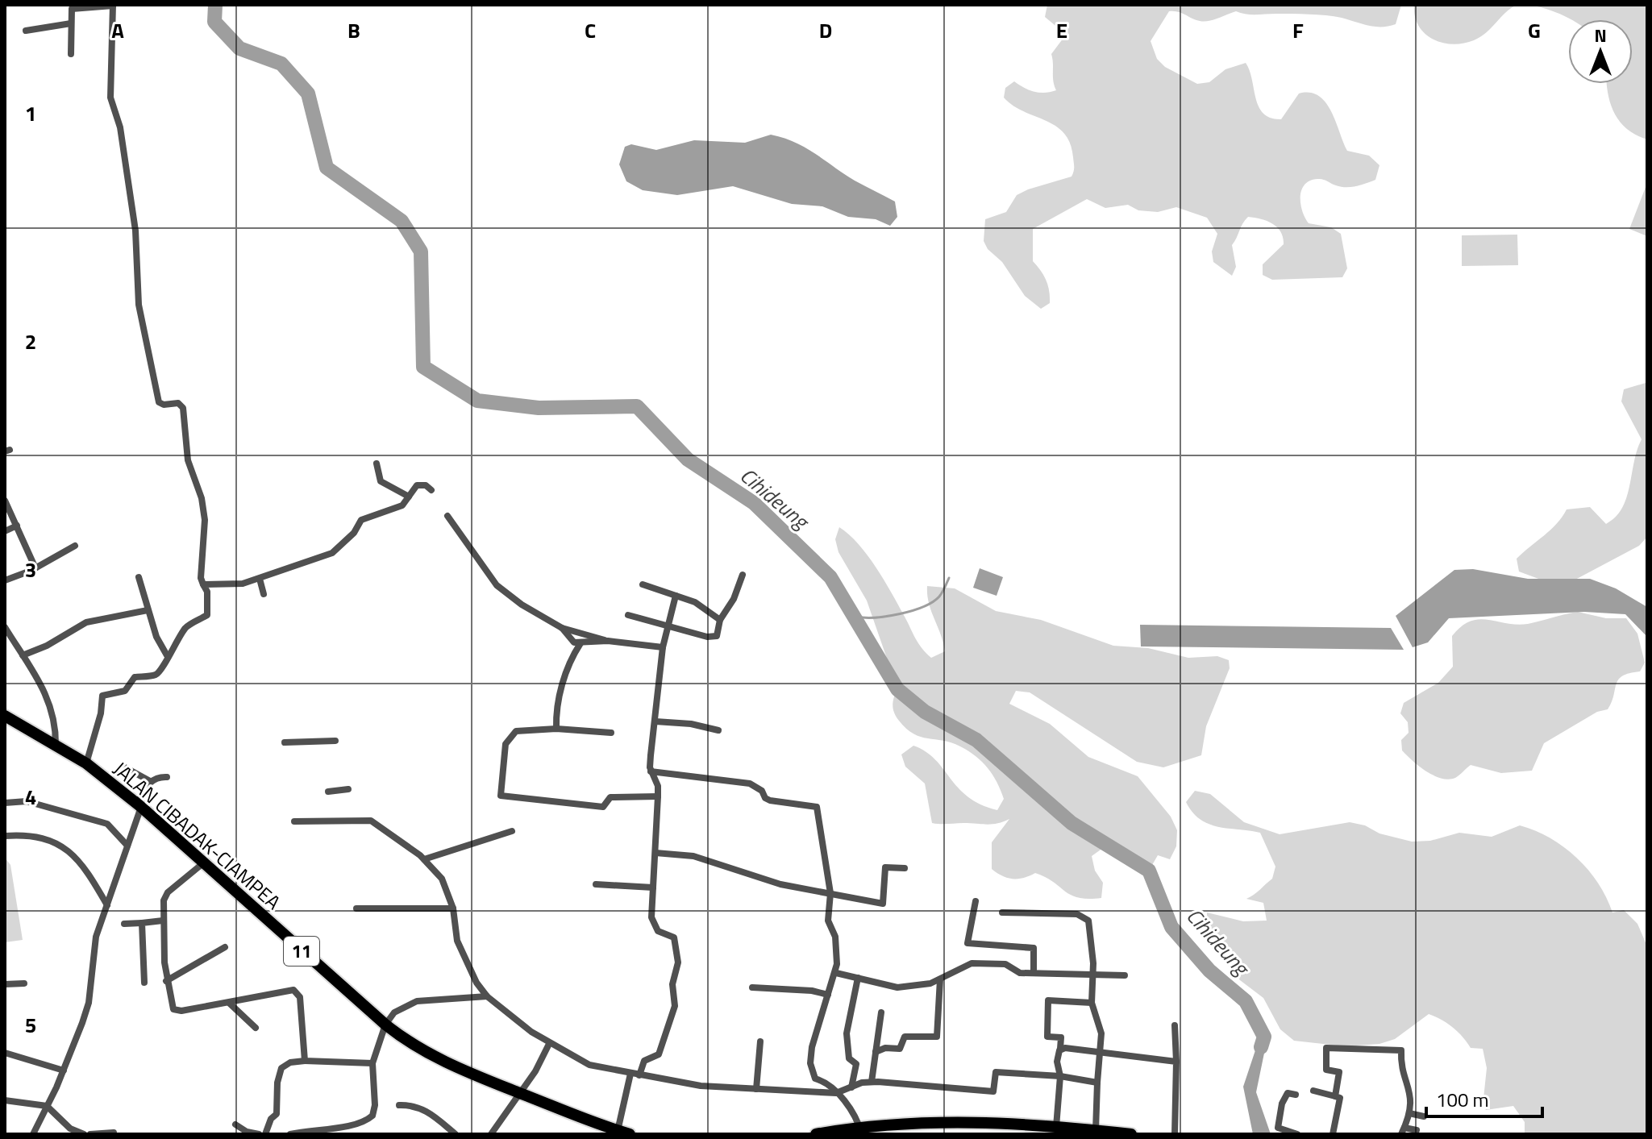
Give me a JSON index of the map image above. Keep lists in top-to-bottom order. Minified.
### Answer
{"streets":{"highway":["JALAN CIBADAK-CIAMPEA","11"]},"water":["Cihideung"],"scale_bar":"100 m","north":"top","grid":{"columns":["A","B","C","D","E","F","G"],"rows":["1","2","3","4","5"]}}
